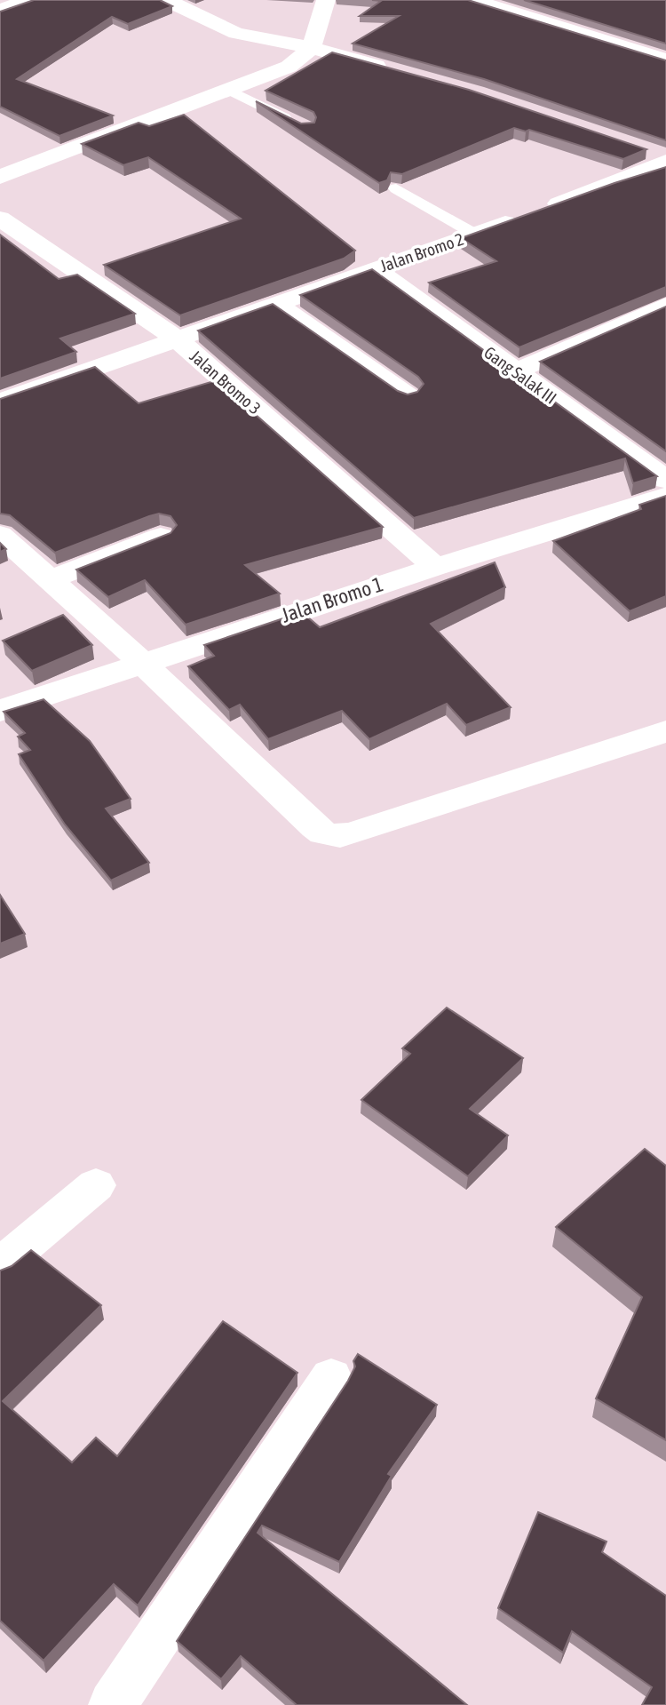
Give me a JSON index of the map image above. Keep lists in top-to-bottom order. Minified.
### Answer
{"streets":{"street":["Jalan Bromo 2","Gang Salak III","Jalan Bromo 3","Jalan Bromo 1"]},"crossings":[["Jalan Bromo 2","Gang Salak III"],["Jalan Bromo 2","Jalan Bromo 3"],["Jalan Bromo 3","Jalan Bromo 1"]]}
